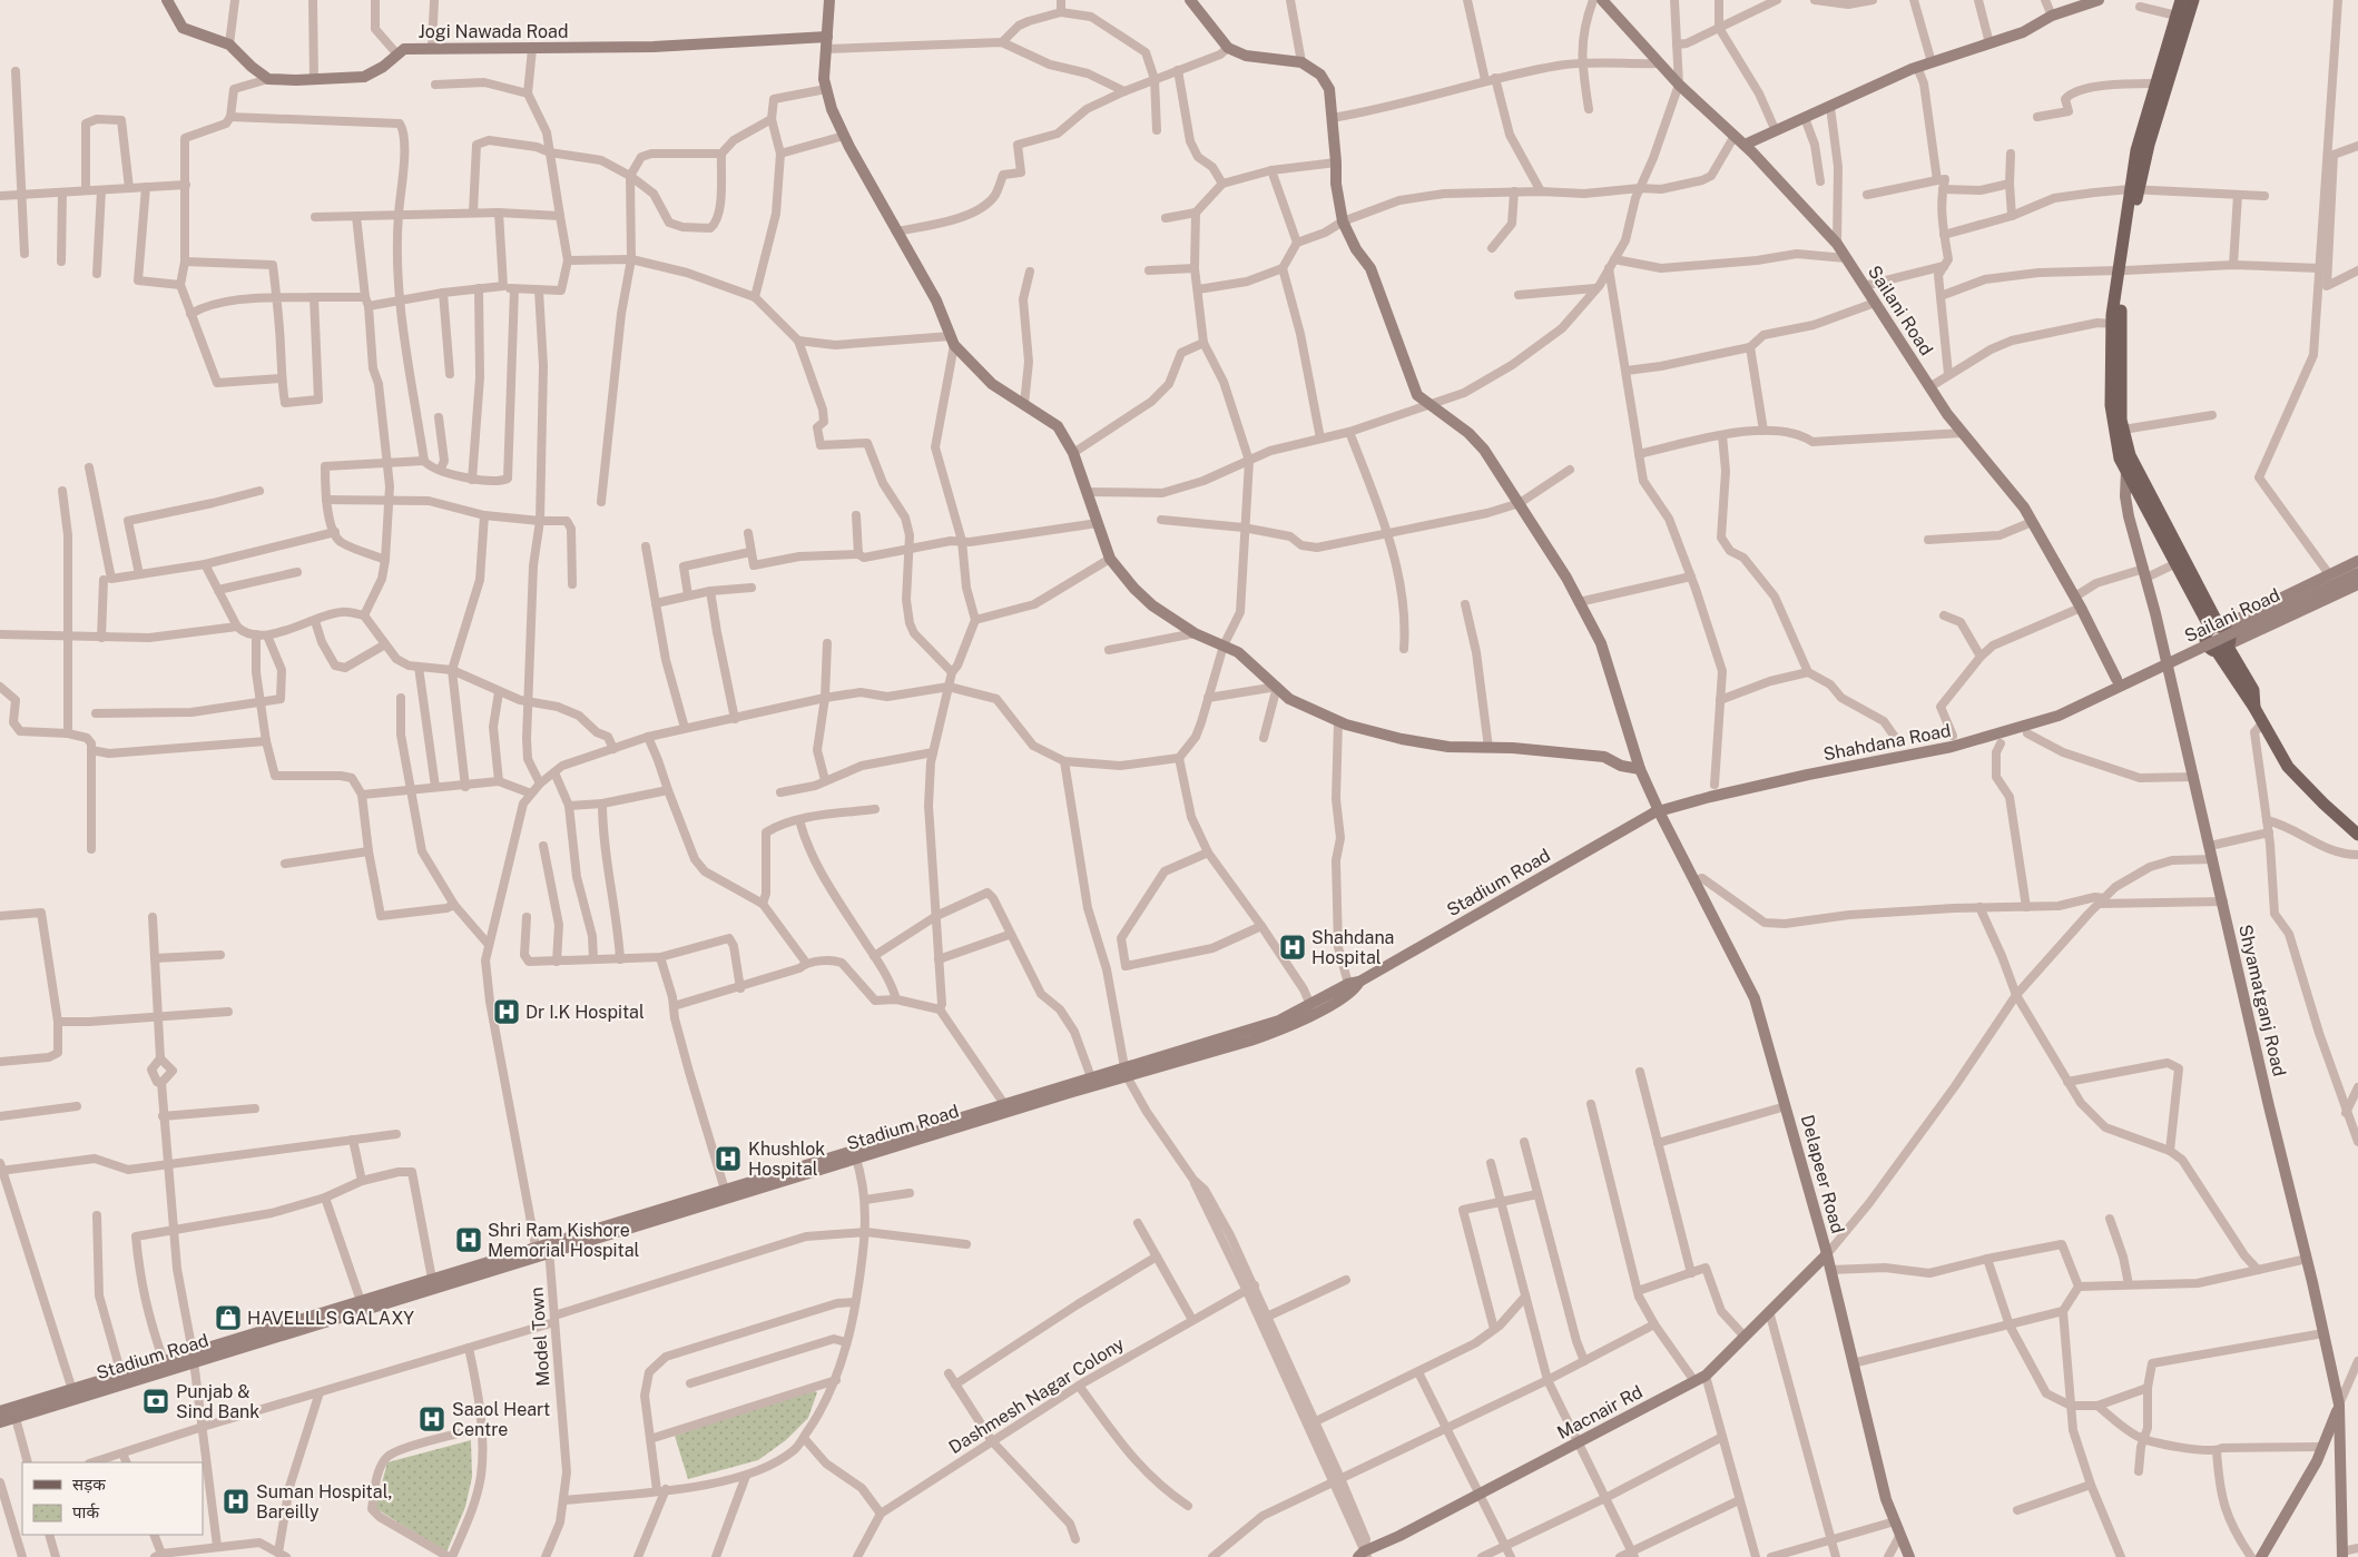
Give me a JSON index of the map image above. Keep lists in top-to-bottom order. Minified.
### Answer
{"streets":{"street":["Jogi Nawada Road","Sailani Road","Shahdana Road","Stadium Road","Shyamatganj Road","Delapeer Road","Model Town","Dashmesh Nagar Colony","Macnair Rd"]},"crossings":[["Sailani Road","Shahdana Road"],["Shahdana Road","Stadium Road"],["Shahdana Road","Delapeer Road"],["Stadium Road","Delapeer Road"],["Stadium Road","Model Town"],["Delapeer Road","Macnair Rd"]],"places":{"hospital":["Shahdana Hospital","Dr I.K Hospital","Khushlok Hospital","Shri Ram Kishore Memorial Hospital","Saaol Heart Centre","Suman Hospital, Bareilly"],"shop":["HAVELLLS GALAXY"],"bank":["Punjab & Sind Bank"]},"legend":["सड़क","पार्क"]}
